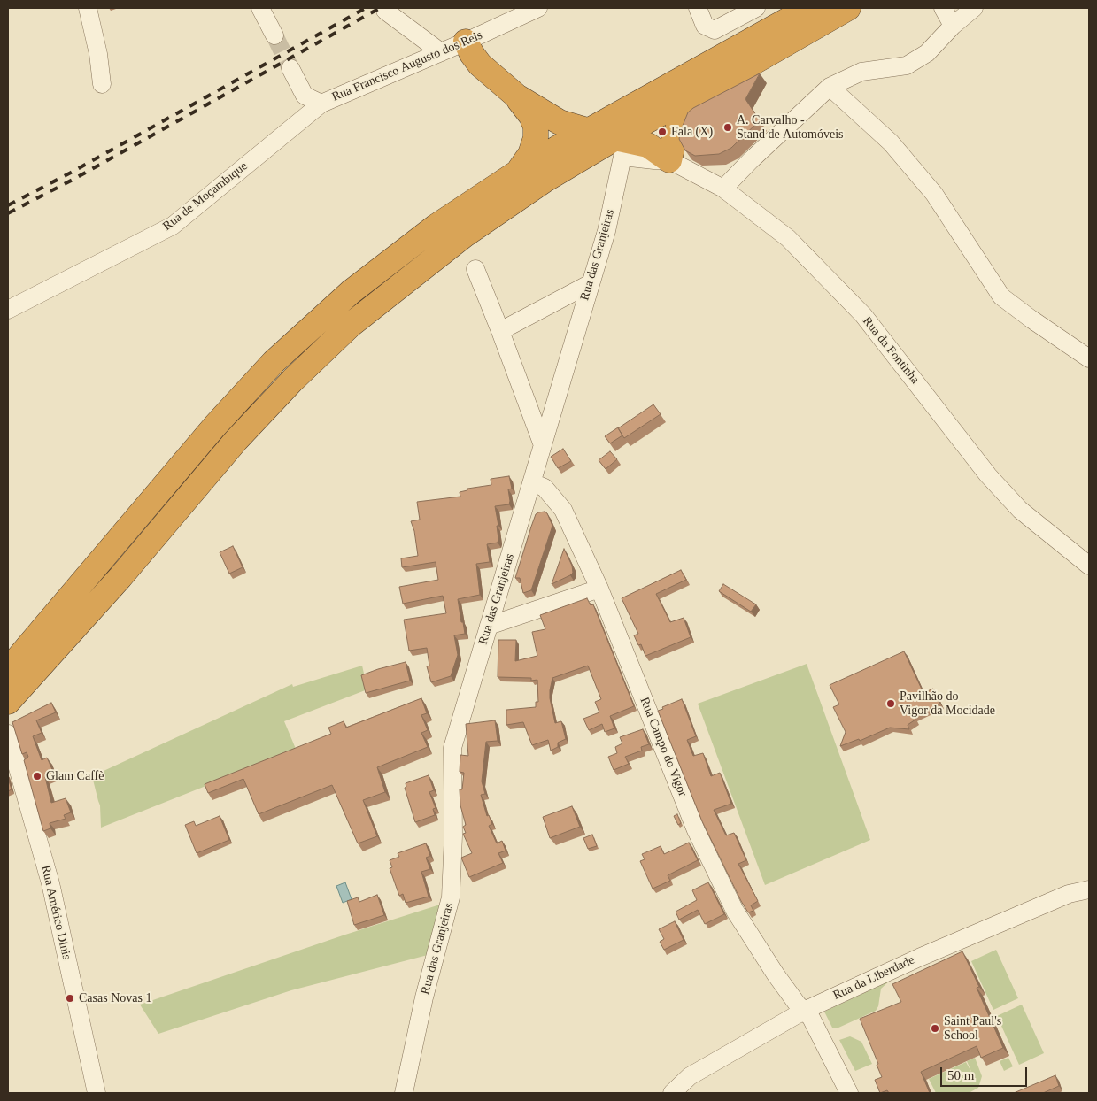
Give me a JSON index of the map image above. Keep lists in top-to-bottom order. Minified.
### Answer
{"streets":{"street":["Rua Francisco Augusto dos Reis","Rua de Moçambique","Rua das Granjeiras","Rua da Fontinha","Rua Campo do Vigor","Rua Américo Dinis","Rua da Liberdade"]},"crossings":[["Rua Francisco Augusto dos Reis","Rua de Moçambique"],["Rua das Granjeiras","Rua da Fontinha"],["Rua das Granjeiras","Rua Campo do Vigor"],["Rua Campo do Vigor","Rua da Liberdade"]],"places":["A. Carvalho - Stand de Automóveis","Fala (X)","Pavilhão do Vigor da Mocidade","Glam Caffè","Casas Novas 1","Saint Paul's School"],"scale_bar":"50 m"}
